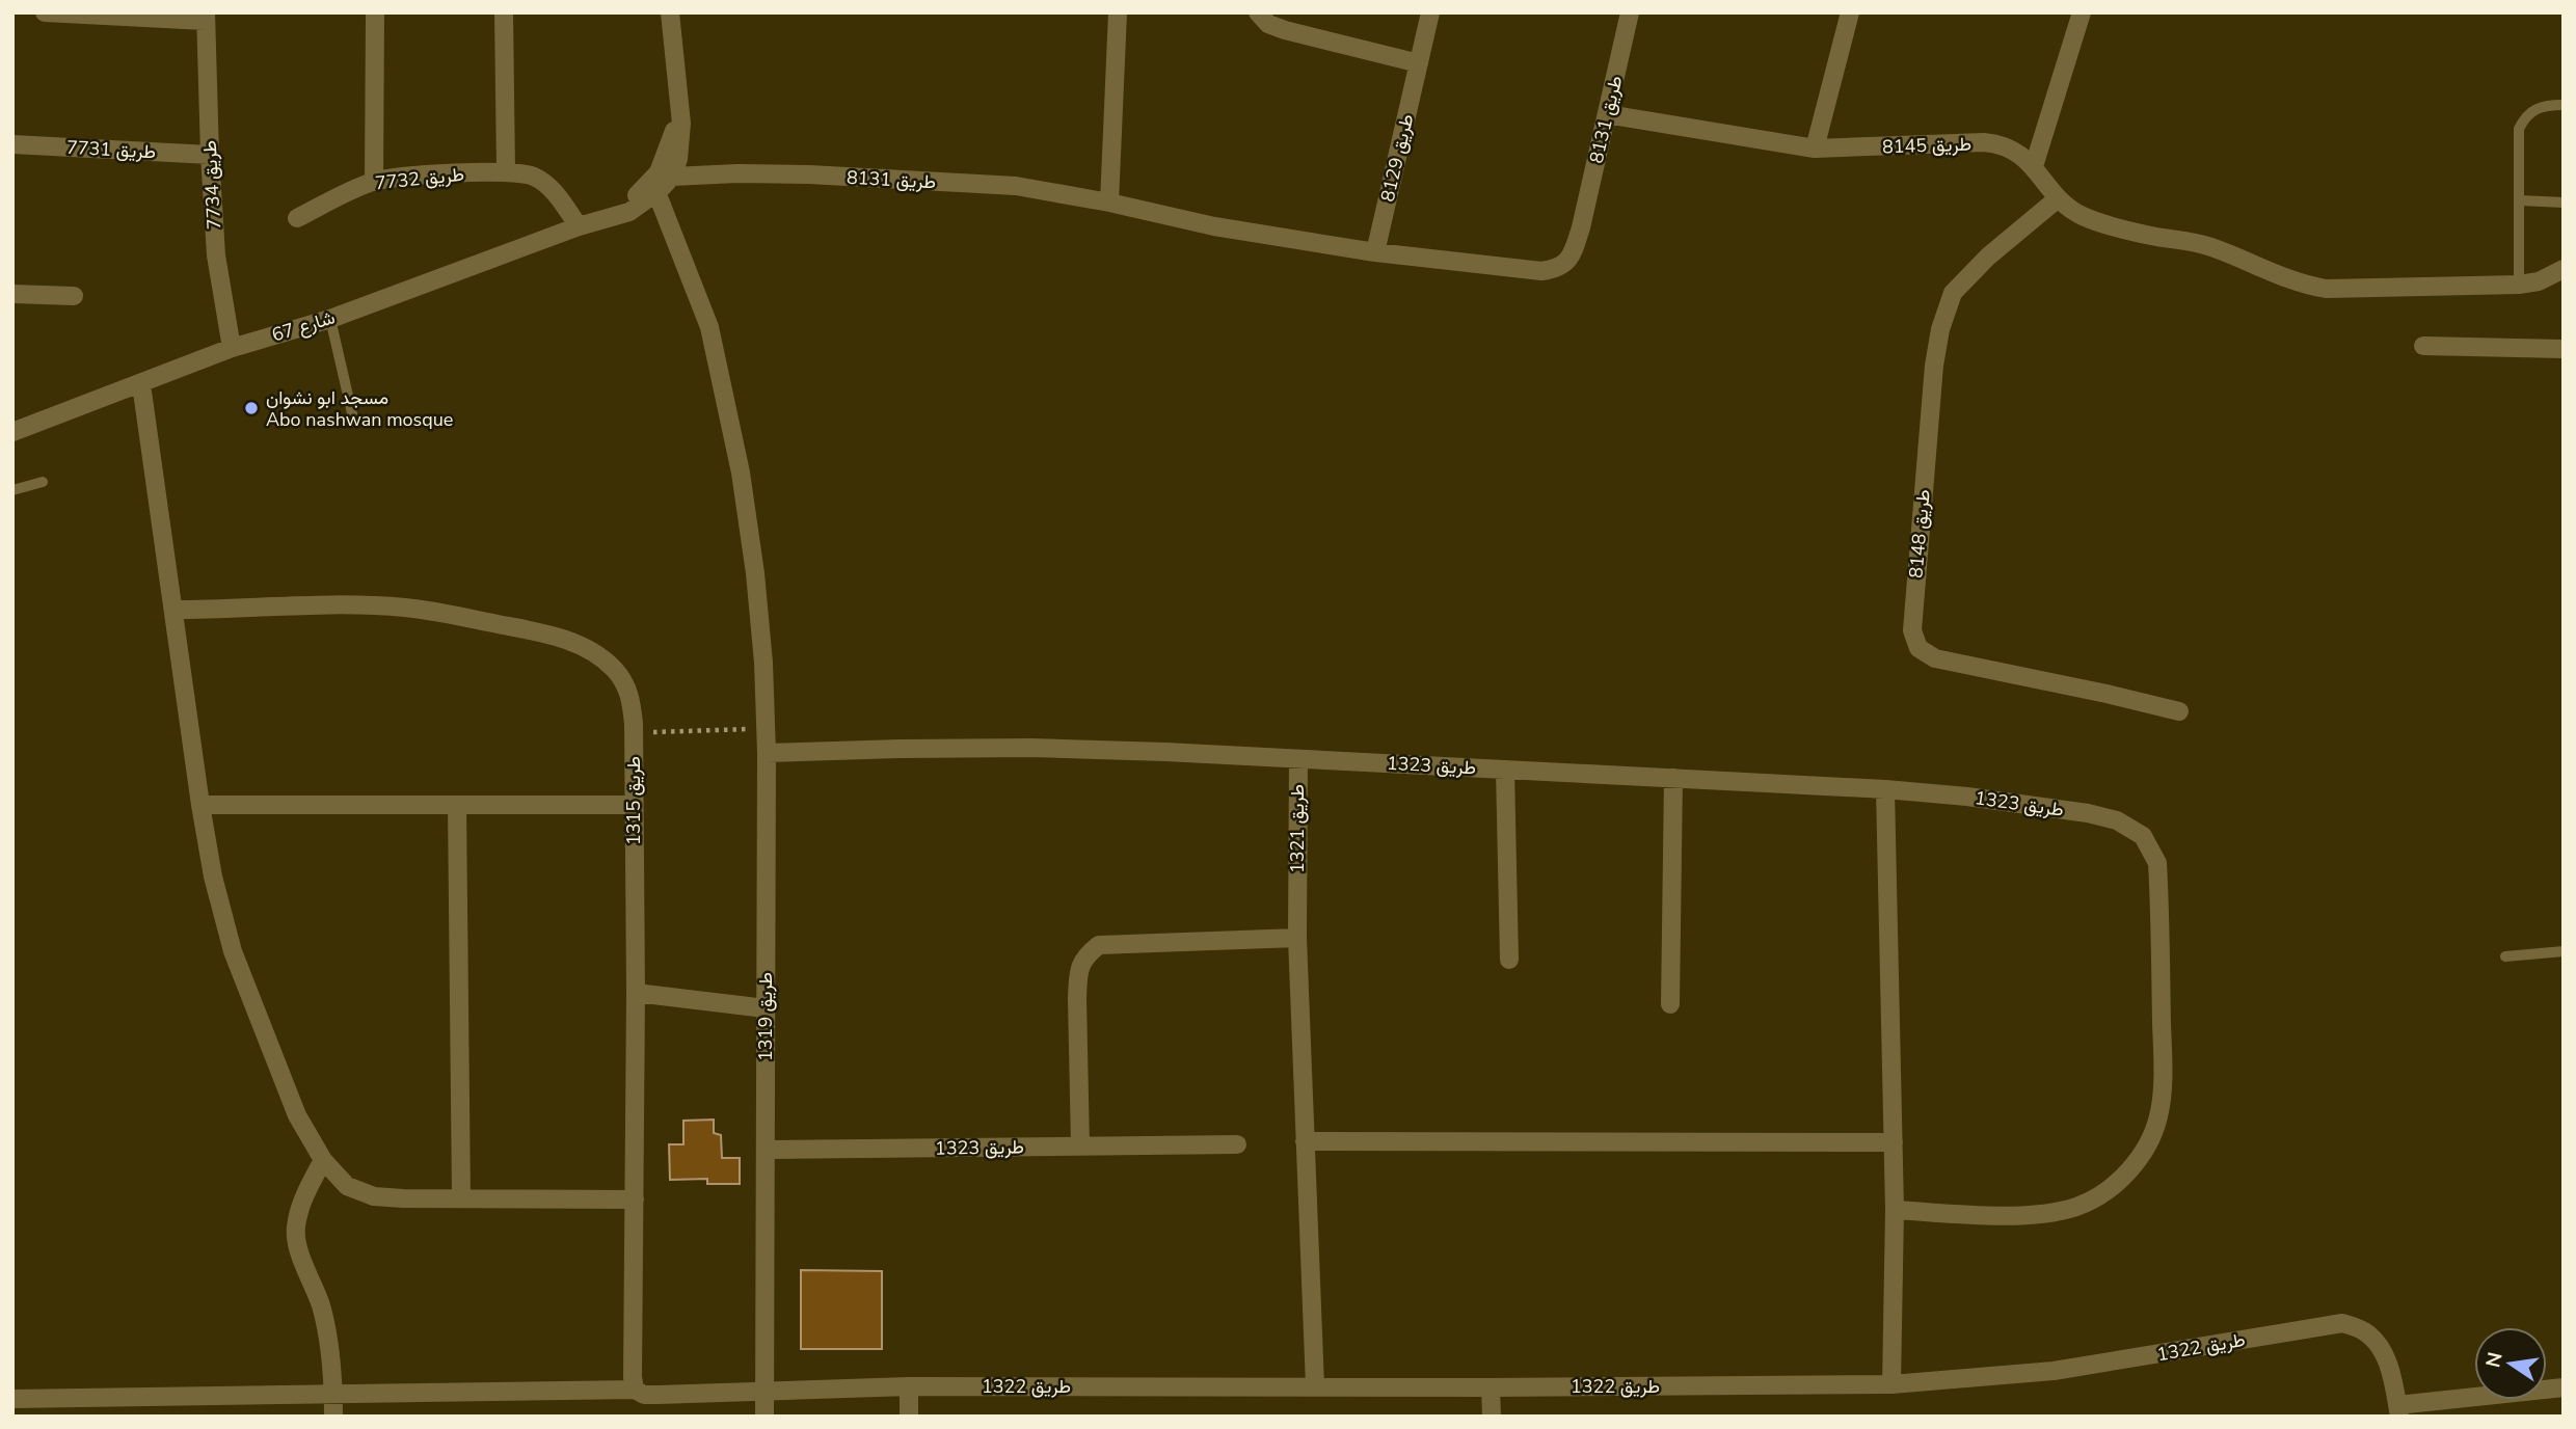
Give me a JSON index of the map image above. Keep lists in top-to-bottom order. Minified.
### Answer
{"streets":{"street":["طريق 8131","طريق 8145","طريق 7731","طريق 8129","طريق 7732","طريق 7734","شارع 67","طريق 8148","طريق 1323","طريق 1315","طريق 1321","طريق 1319","طريق 1322"]},"crossings":[["طريق 8131","طريق 8145"],["طريق 8131","طريق 8129"],["طريق 8131","شارع 67"],["طريق 7731","طريق 7734"],["طريق 7732","شارع 67"],["طريق 7734","شارع 67"],["شارع 67","طريق 1319"],["طريق 1323","طريق 1321"],["طريق 1323","طريق 1319"],["طريق 1315","طريق 1322"],["طريق 1321","طريق 1319"],["طريق 1321","طريق 1322"],["طريق 1319","طريق 1322"]],"places":["مسجد ابو نشوان Abo nashwan mosque"],"north":"left"}
